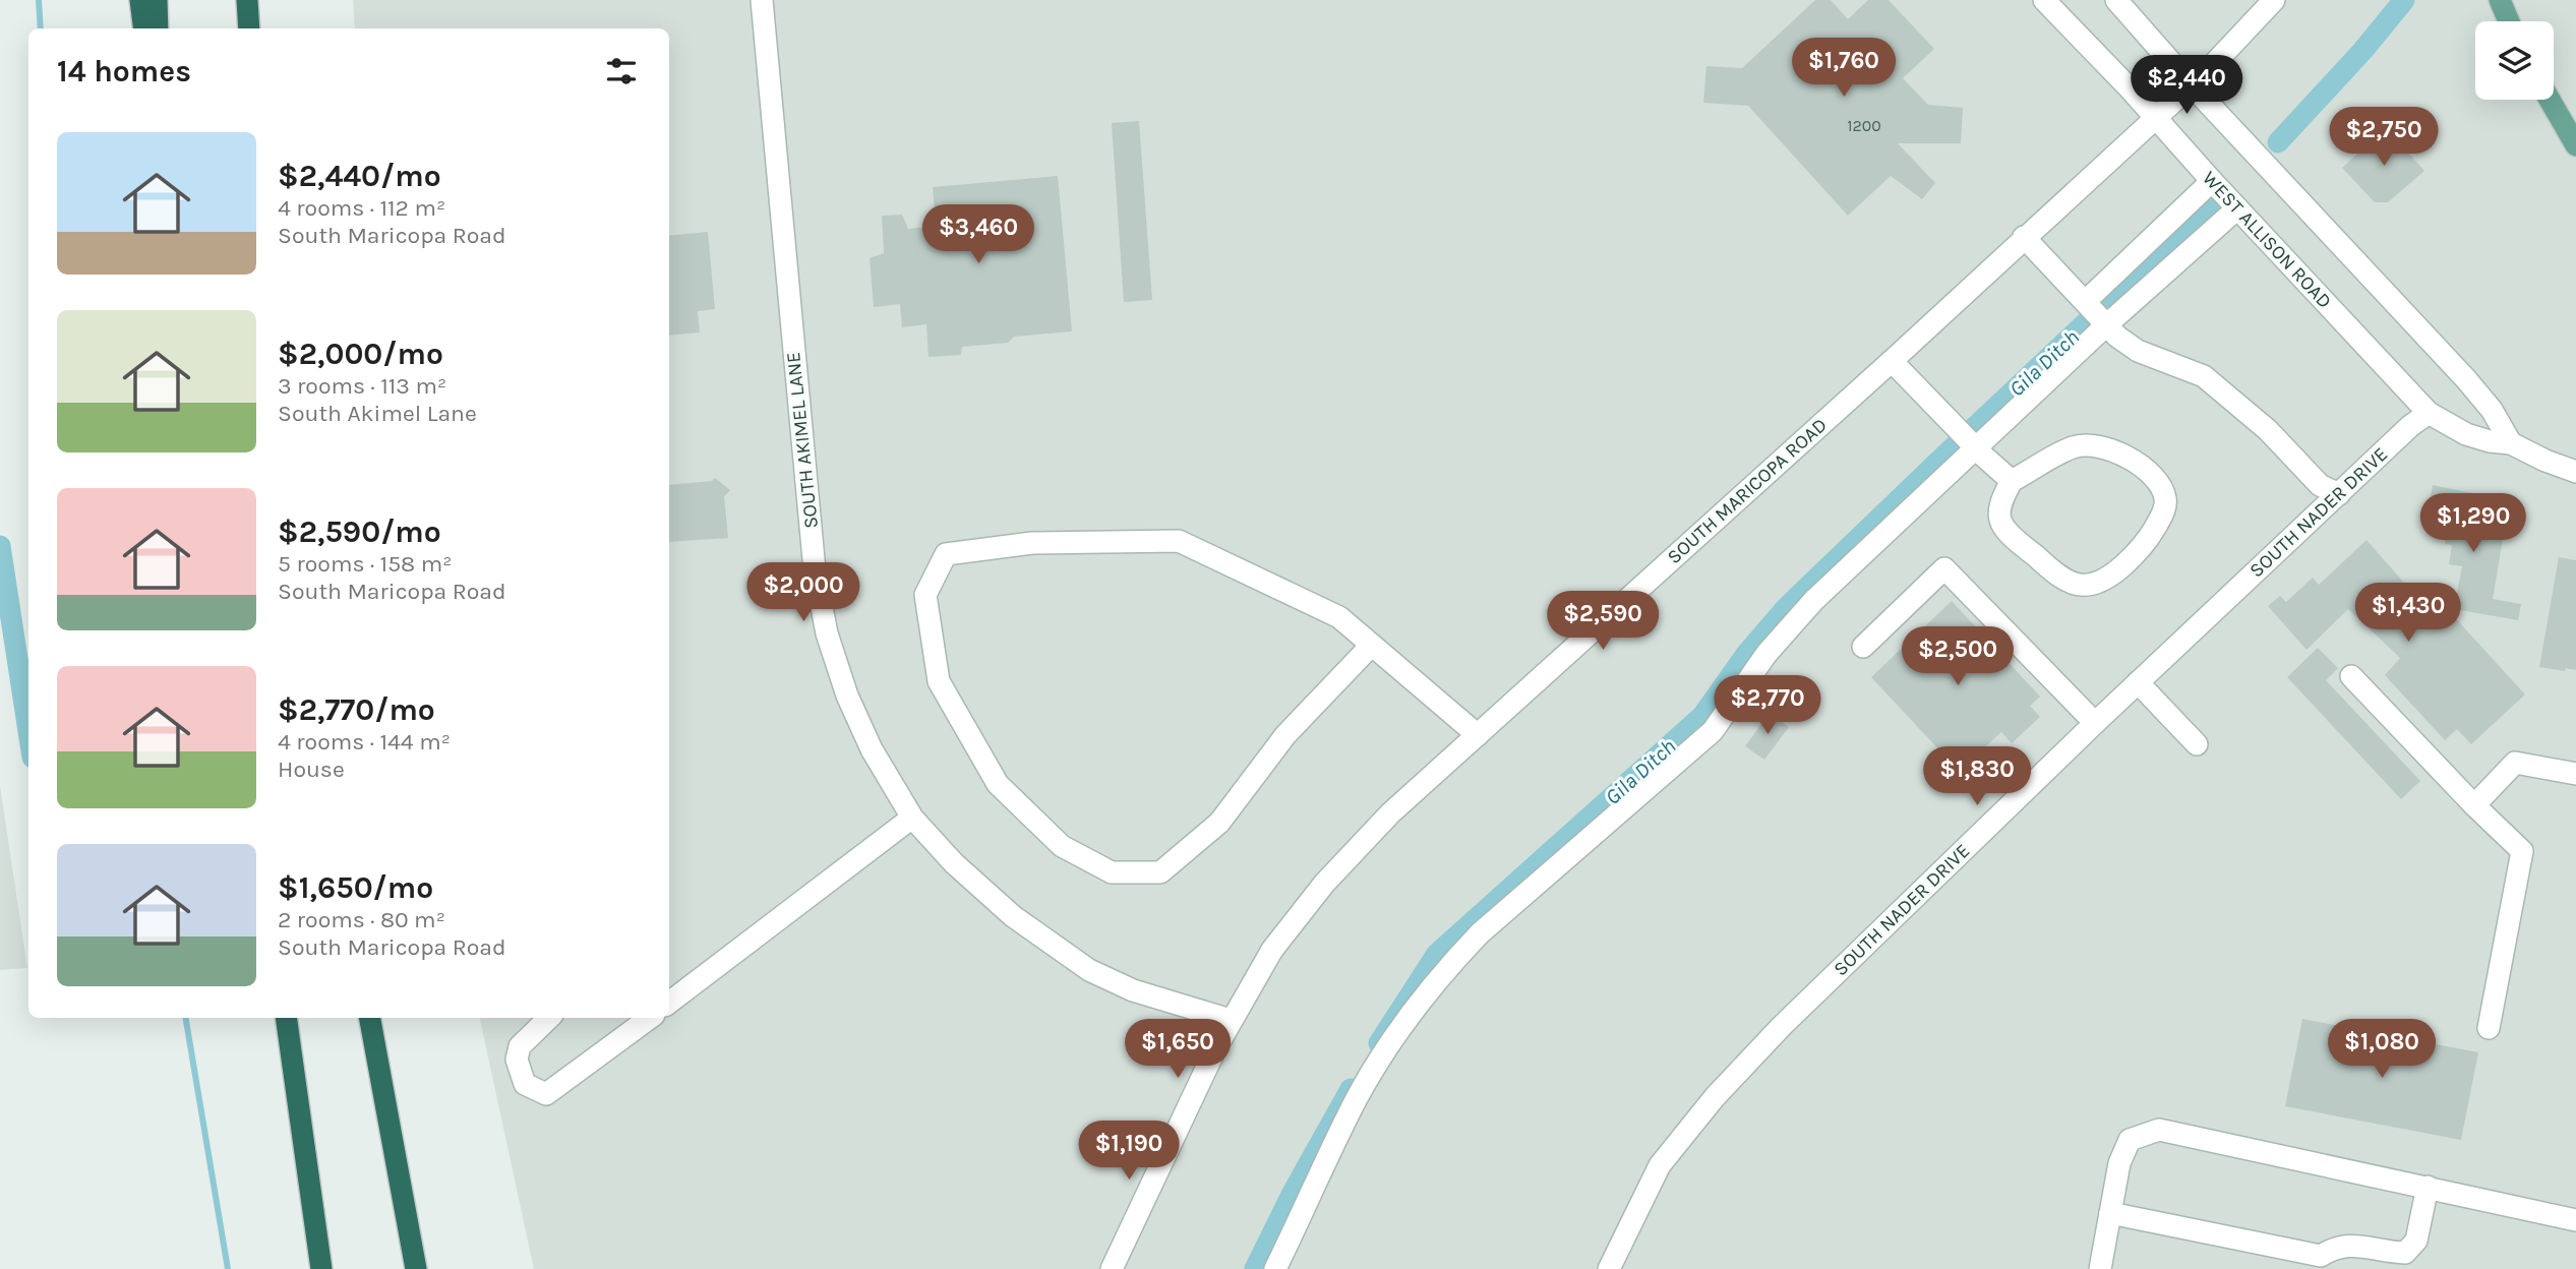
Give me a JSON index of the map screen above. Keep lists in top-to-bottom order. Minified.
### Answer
{"streets":{"street":["WEST ALLISON ROAD","SOUTH AKIMEL LANE","SOUTH MARICOPA ROAD","SOUTH NADER DRIVE"]},"crossings":[["WEST ALLISON ROAD","SOUTH MARICOPA ROAD"],["WEST ALLISON ROAD","SOUTH NADER DRIVE"],["SOUTH AKIMEL LANE","SOUTH MARICOPA ROAD"]],"water":["Gila Ditch"],"house_numbers":["1200"],"page":{"heading":"14 homes","price":["$1,760","$2,440","$2,750","$3,460","$1,290","$2,000","$1,430","$2,590","$2,500","$2,770","$1,830","$1,650","$1,080","$1,190"],"list":[{"name":"$2,440/mo","note":"4 rooms · 112 m² · South Maricopa Road"},{"name":"$2,000/mo","note":"3 rooms · 113 m² · South Akimel Lane"},{"name":"$2,590/mo","note":"5 rooms · 158 m² · South Maricopa Road"},{"name":"$2,770/mo","note":"4 rooms · 144 m² · House"},{"name":"$1,650/mo","note":"2 rooms · 80 m² · South Maricopa Road"}]}}
